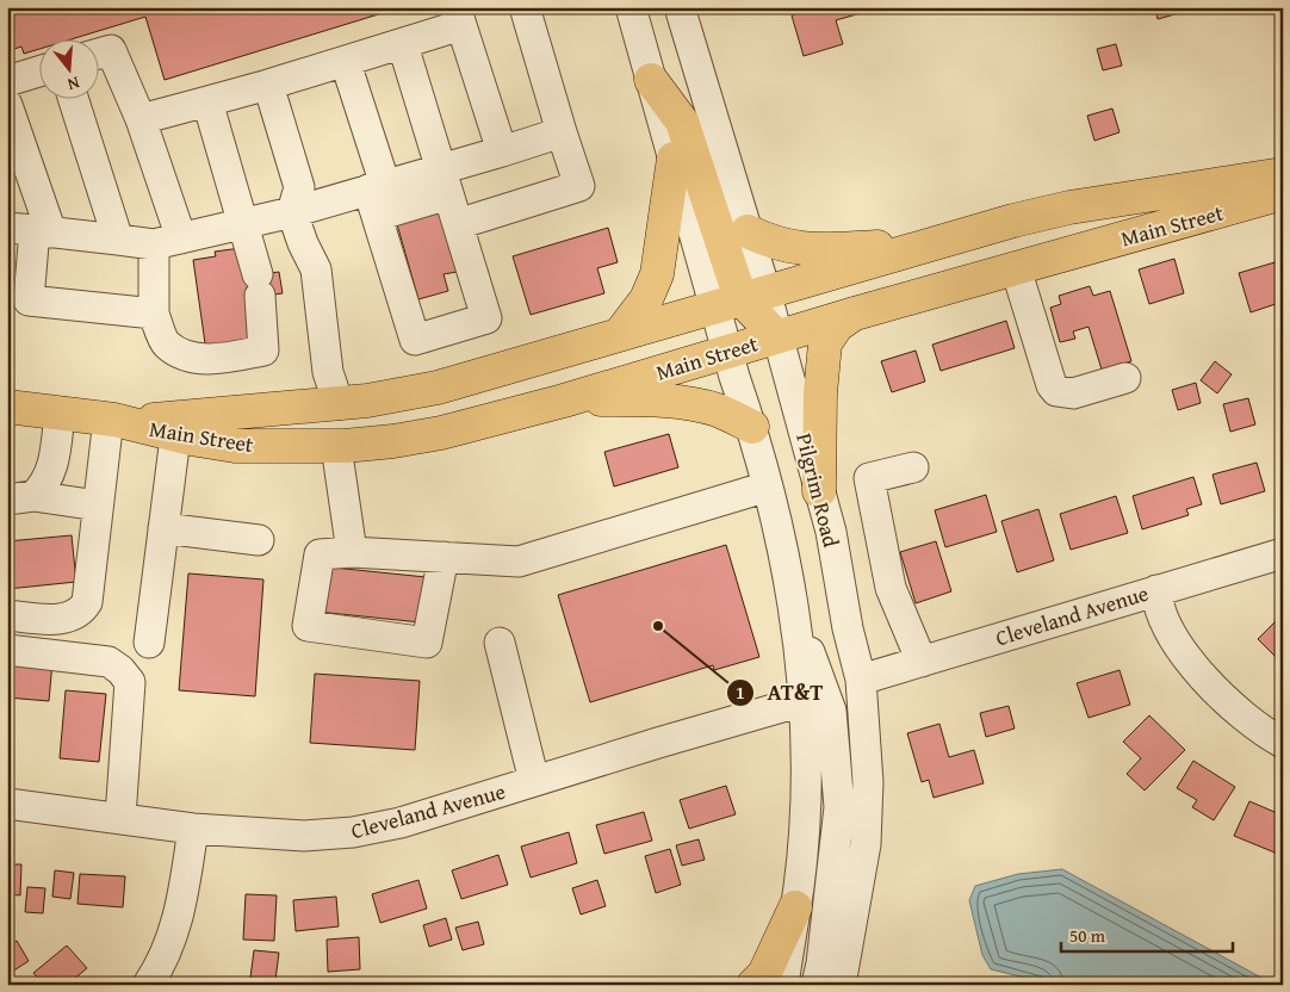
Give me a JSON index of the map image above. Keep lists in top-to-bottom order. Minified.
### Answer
{"streets":{"main road":["Main Street"],"street":["Pilgrim Road","Cleveland Avenue"]},"crossings":[["Main Street","Pilgrim Road"],["Pilgrim Road","Cleveland Avenue"]],"places":["AT&T"],"scale_bar":"50 m","north":"bottom"}
